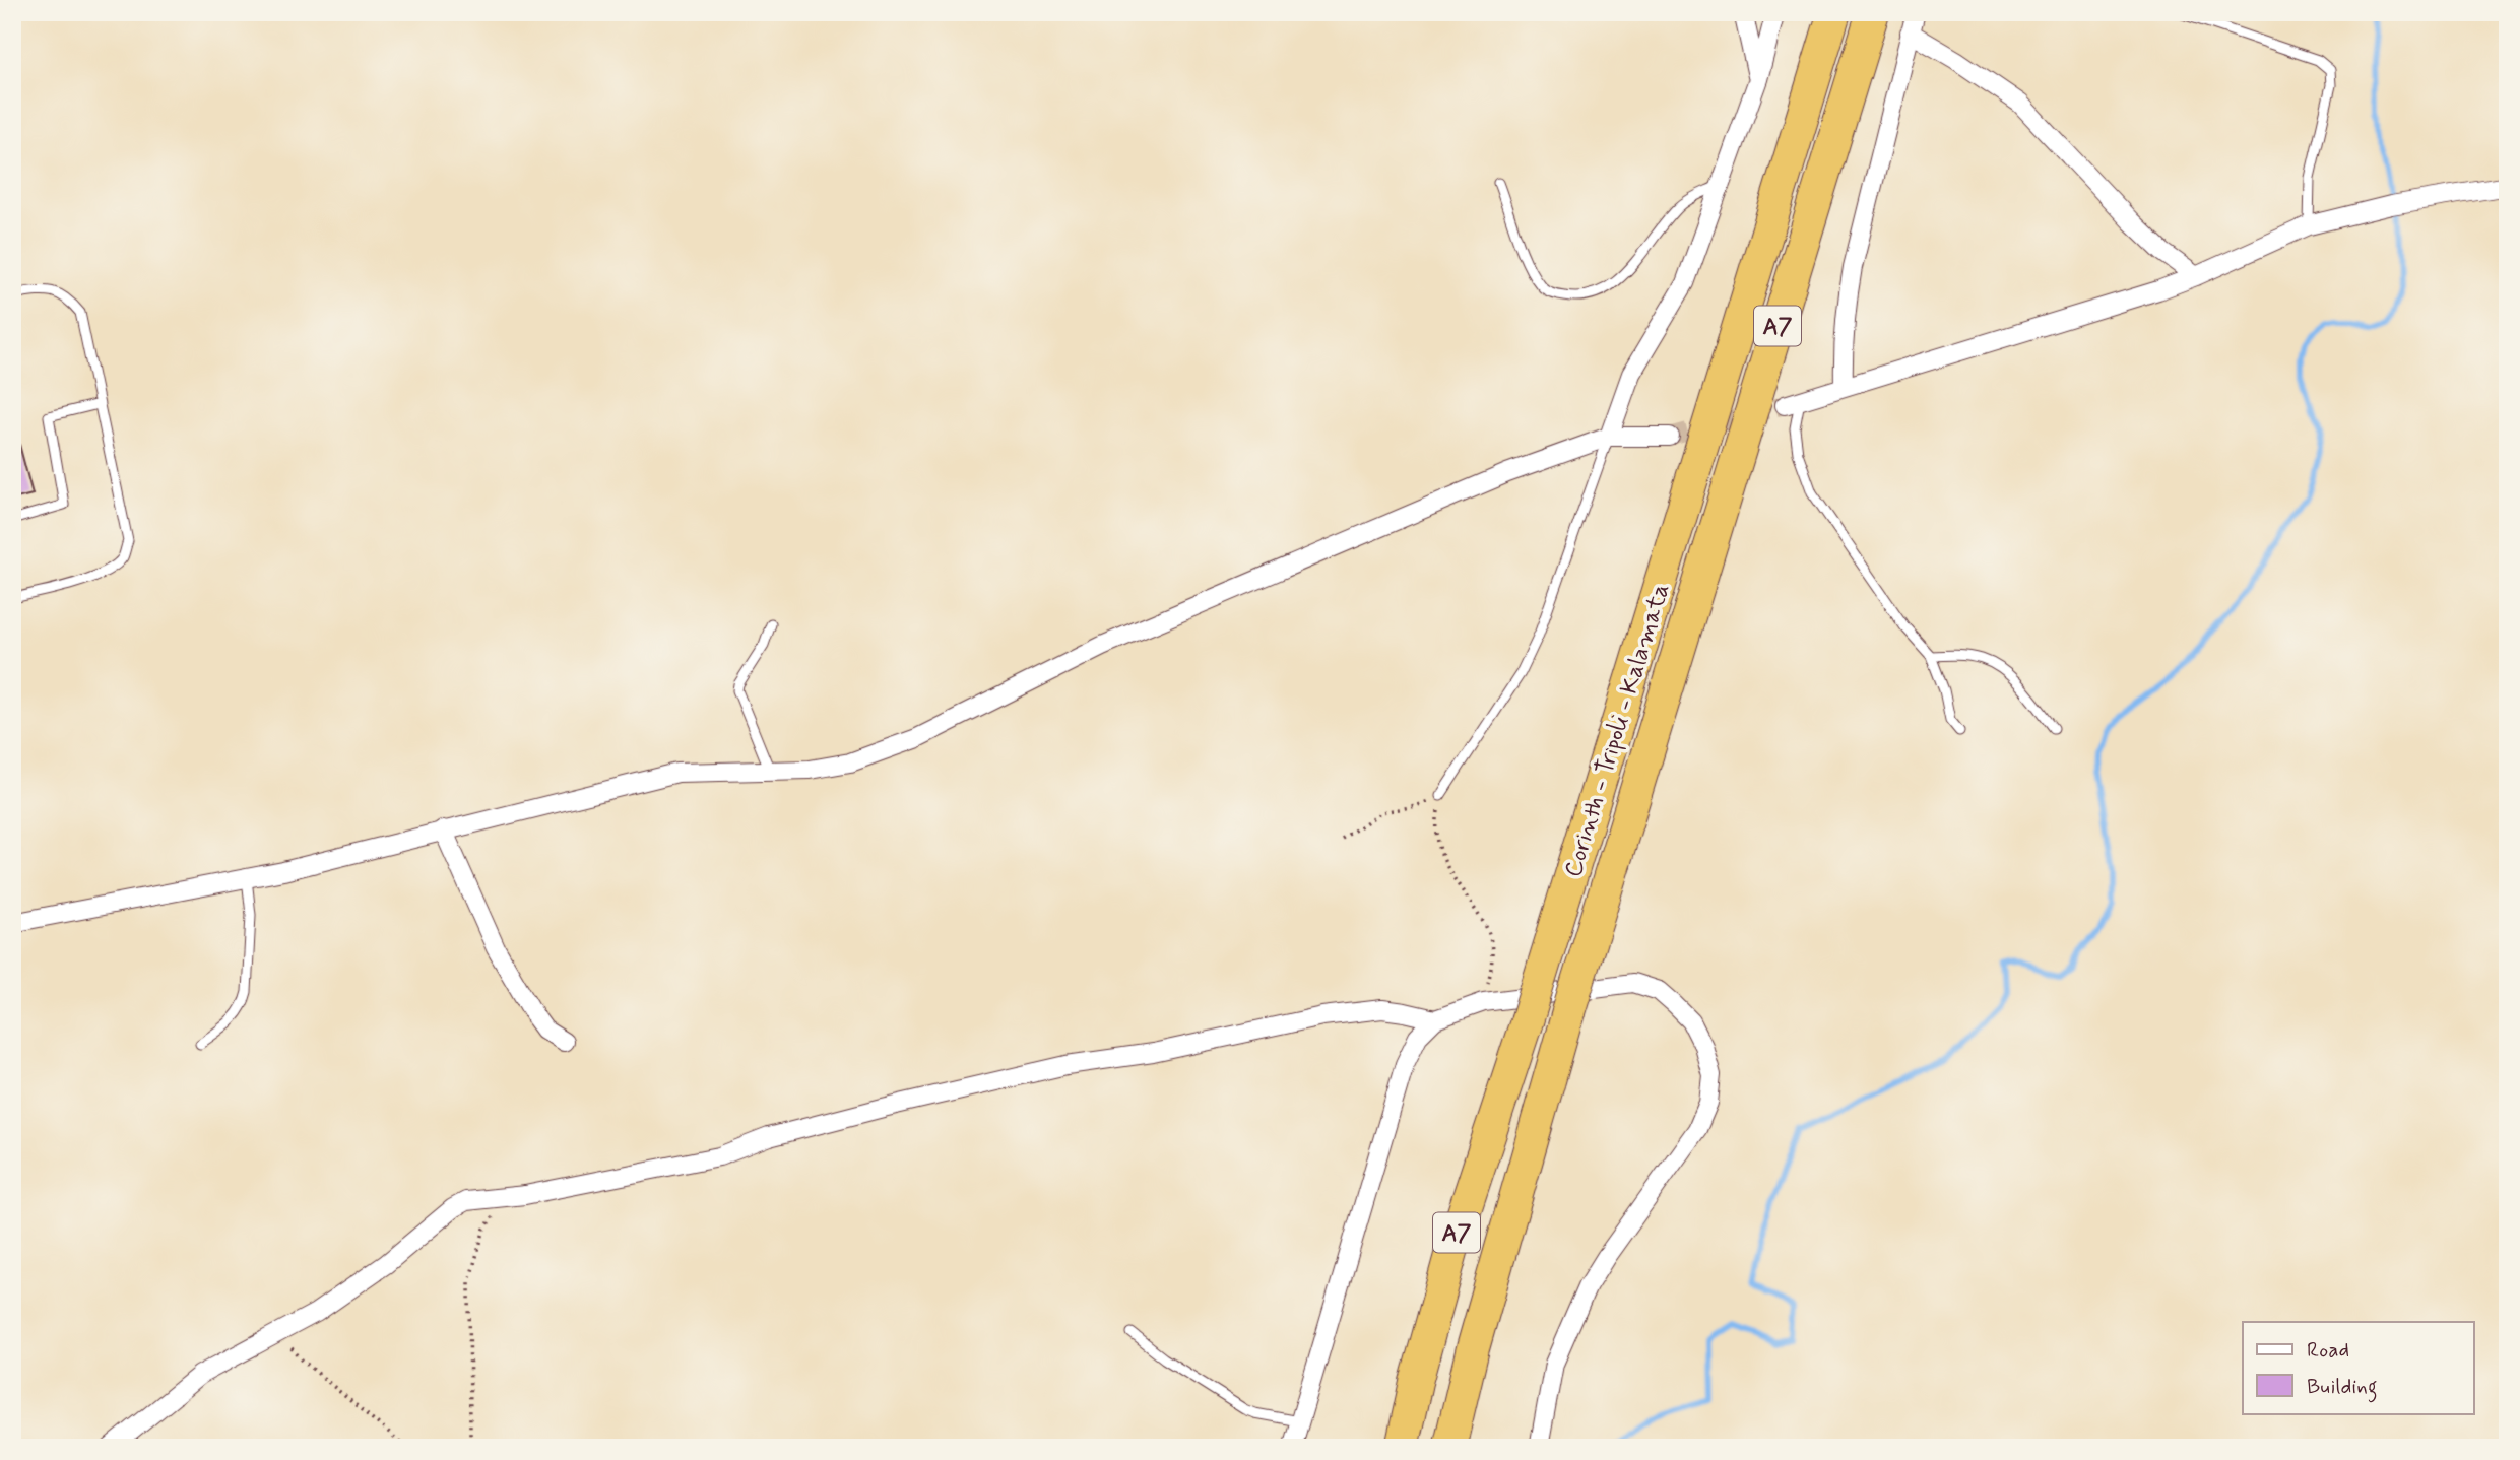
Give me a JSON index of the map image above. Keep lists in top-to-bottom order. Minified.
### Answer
{"streets":{"highway":["Α7","Corinth - Tripoli - Kalamata"]},"legend":["Road","Building"]}
